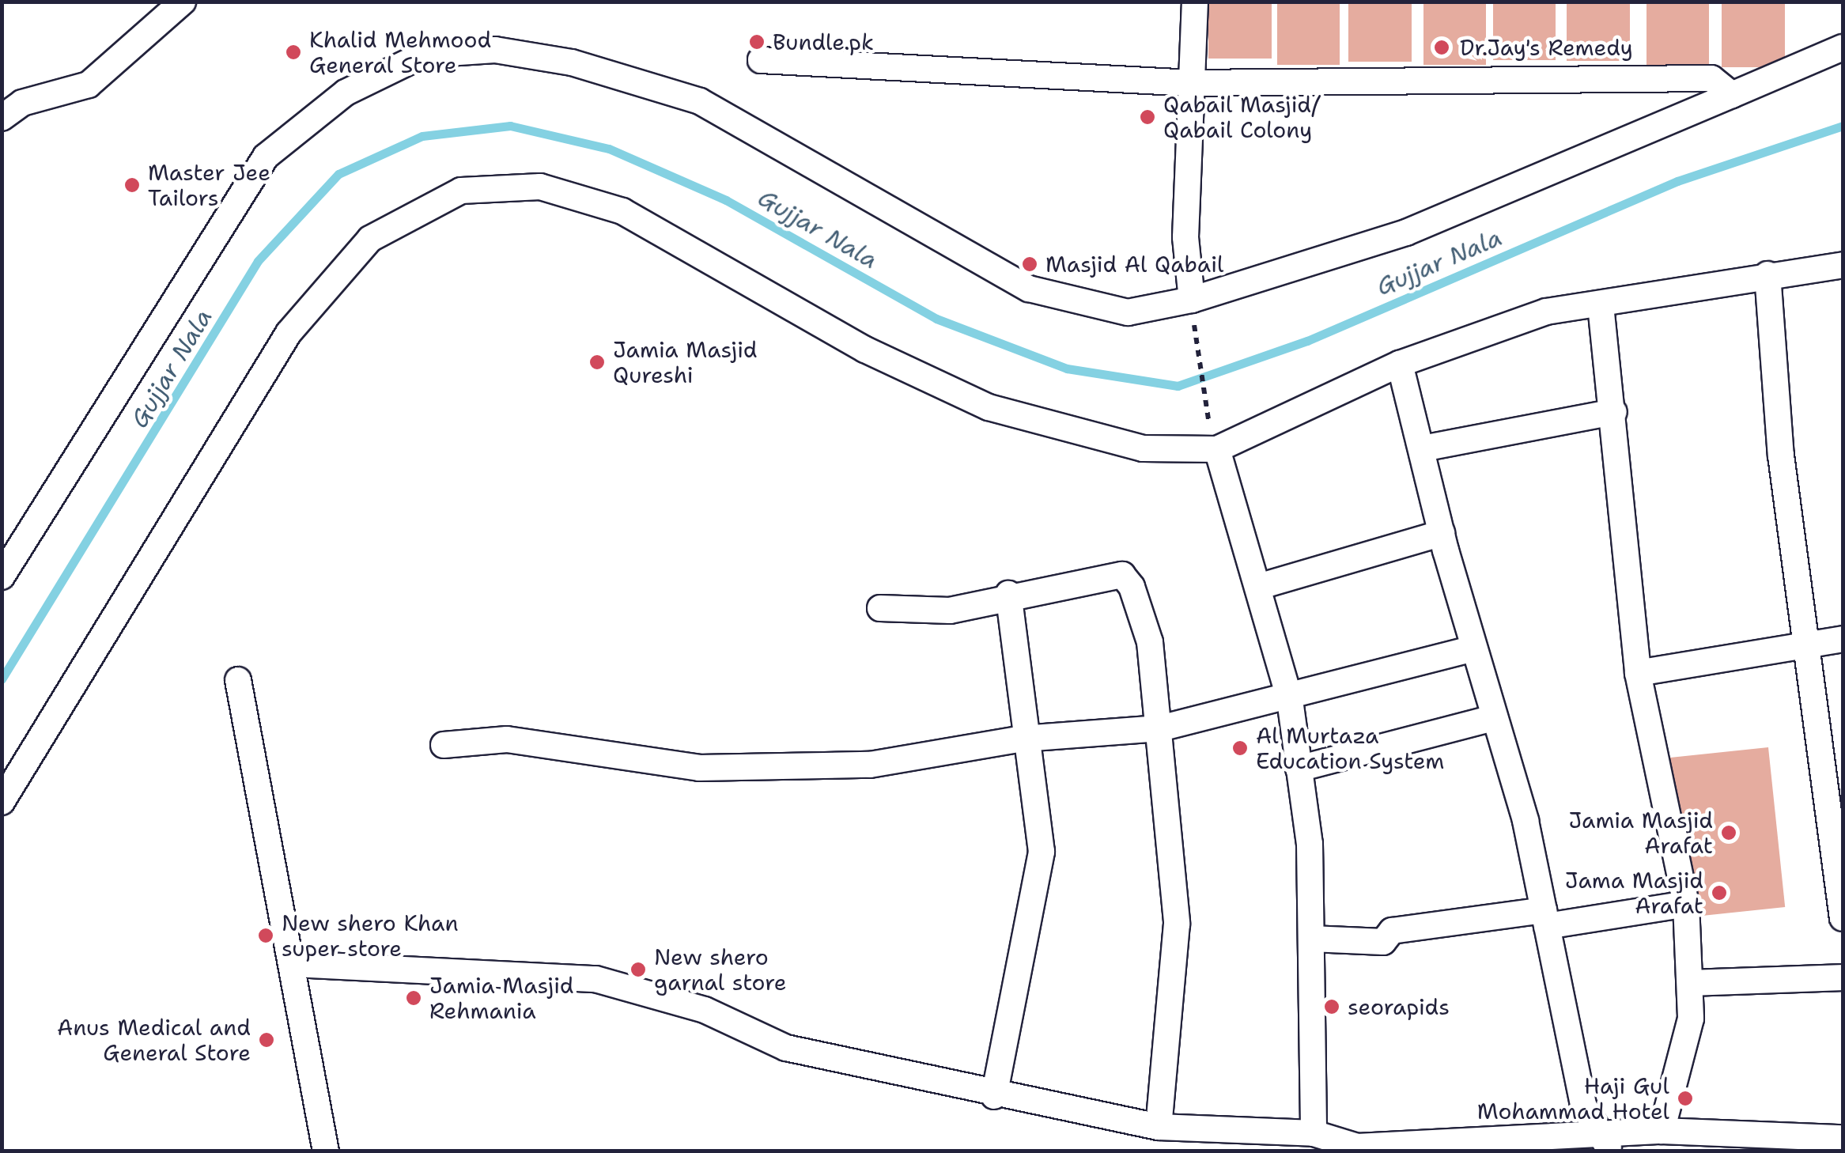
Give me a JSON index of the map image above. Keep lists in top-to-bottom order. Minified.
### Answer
{"water":["Gujjar Nala"],"places":["Bundle.pk","Dr.Jay's Remedy","Khalid Mehmood General Store","Qabail Masjid/ Qabail Colony","Master Jee Tailors","Masjid Al Qabail","Jamia Masjid Qureshi","Al Murtaza Education System","Jamia Masjid Arafat","Jama Masjid Arafat","New shero Khan super store","New shero garnal store","Jamia Masjid Rehmania","seorapids","Anus Medical and General Store","Haji Gul Mohammad Hotel"]}
